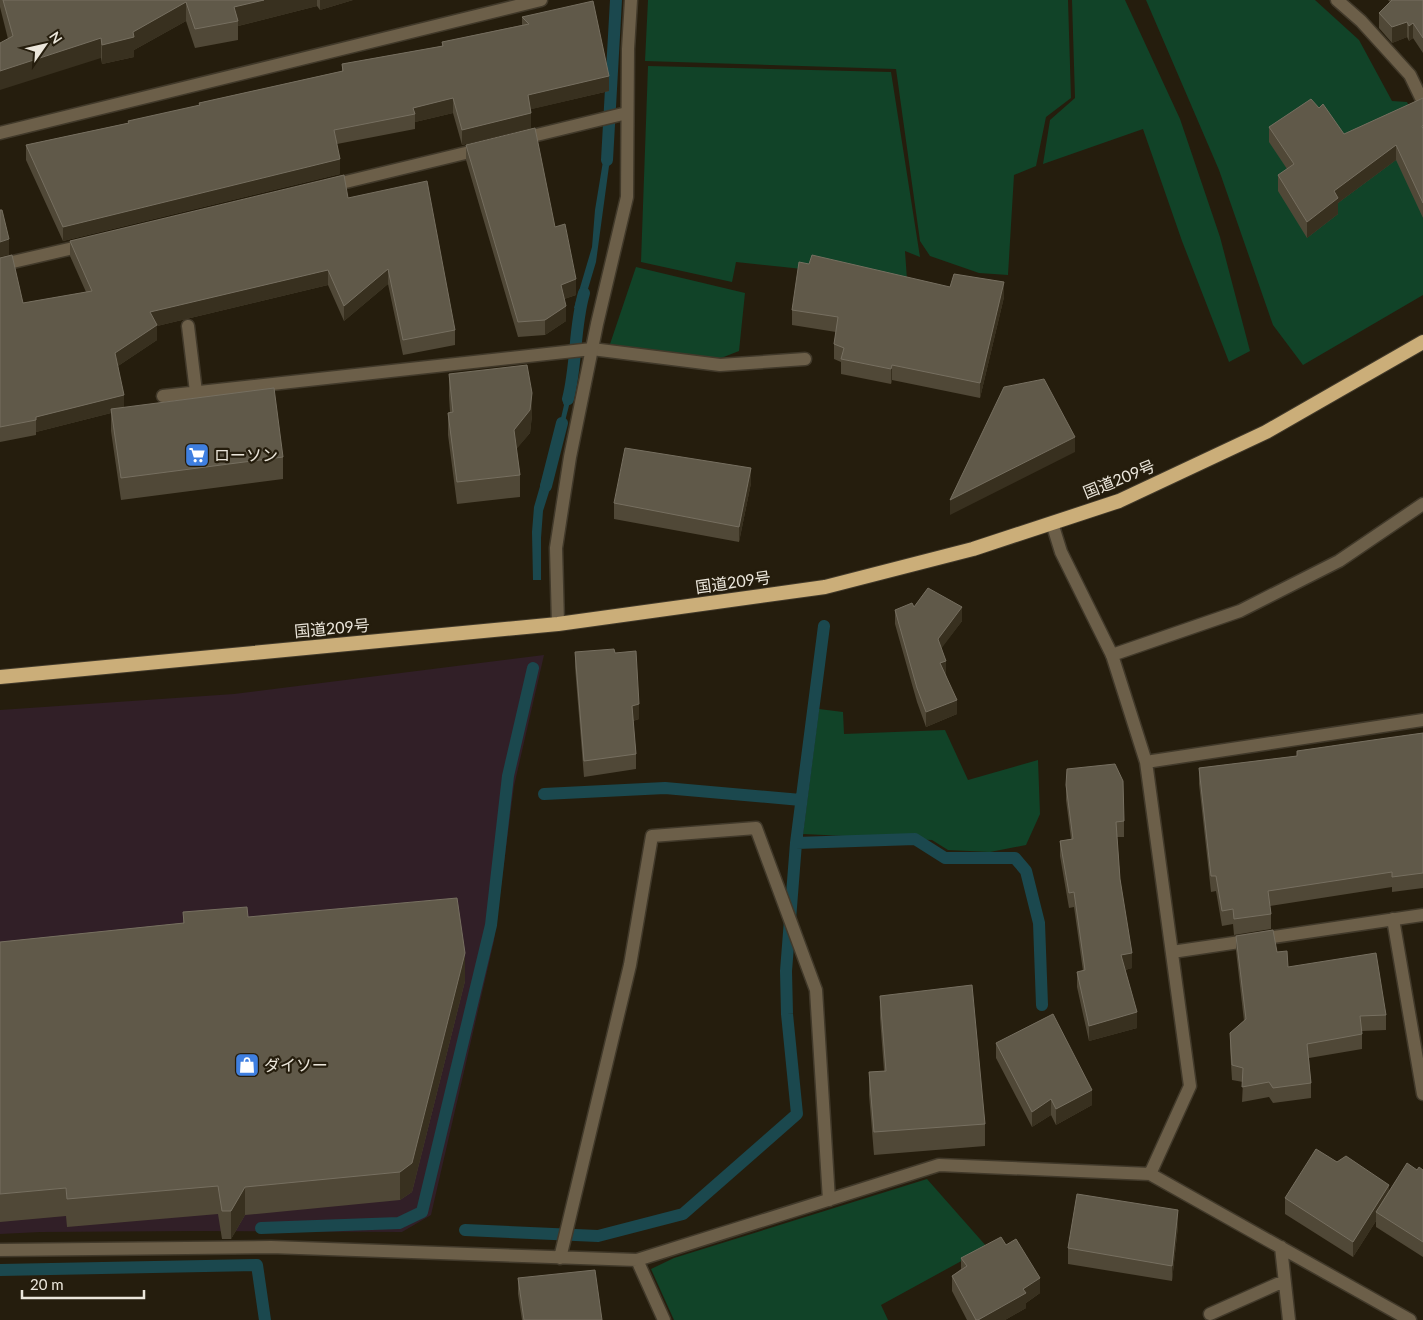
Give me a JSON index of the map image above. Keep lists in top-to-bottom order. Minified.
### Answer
{"streets":{"highway":["国道209号"]},"places":{"supermarket":["ローソン"],"shop":["ダイソー"]},"scale_bar":"20 m","north":"top right"}
